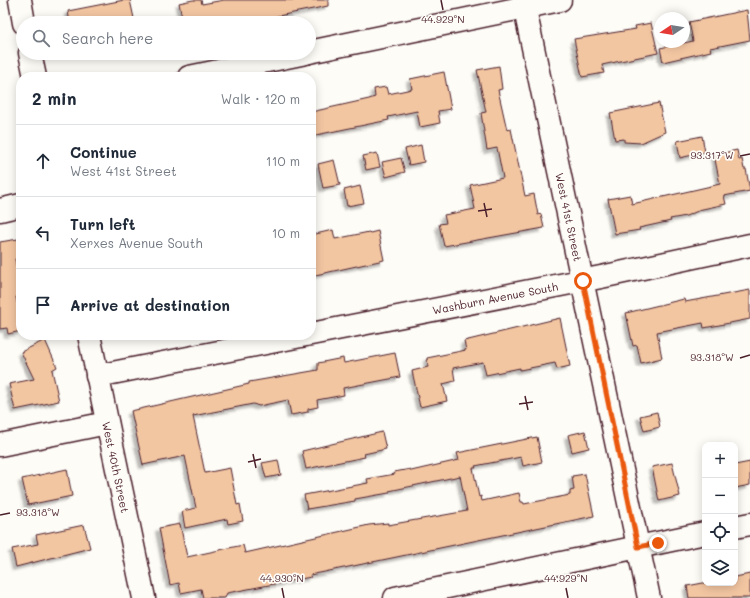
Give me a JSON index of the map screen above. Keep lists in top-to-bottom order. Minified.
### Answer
{"streets":{"street":["West 41st Street","Washburn Avenue South","West 40th Street"]},"crossings":[["West 41st Street","Washburn Avenue South"]],"north":"left","page":{"search":"Search here","heading":["2 min","Walk · 120 m"],"list":[["Continue","West 41st Street","110 m"],["Turn left","Xerxes Avenue South","10 m"],"Arrive at destination"],"map_buttons":["+","−"]},"coordinates":["44.929°N","93.317°W","93.318°W","44.930°N"]}
